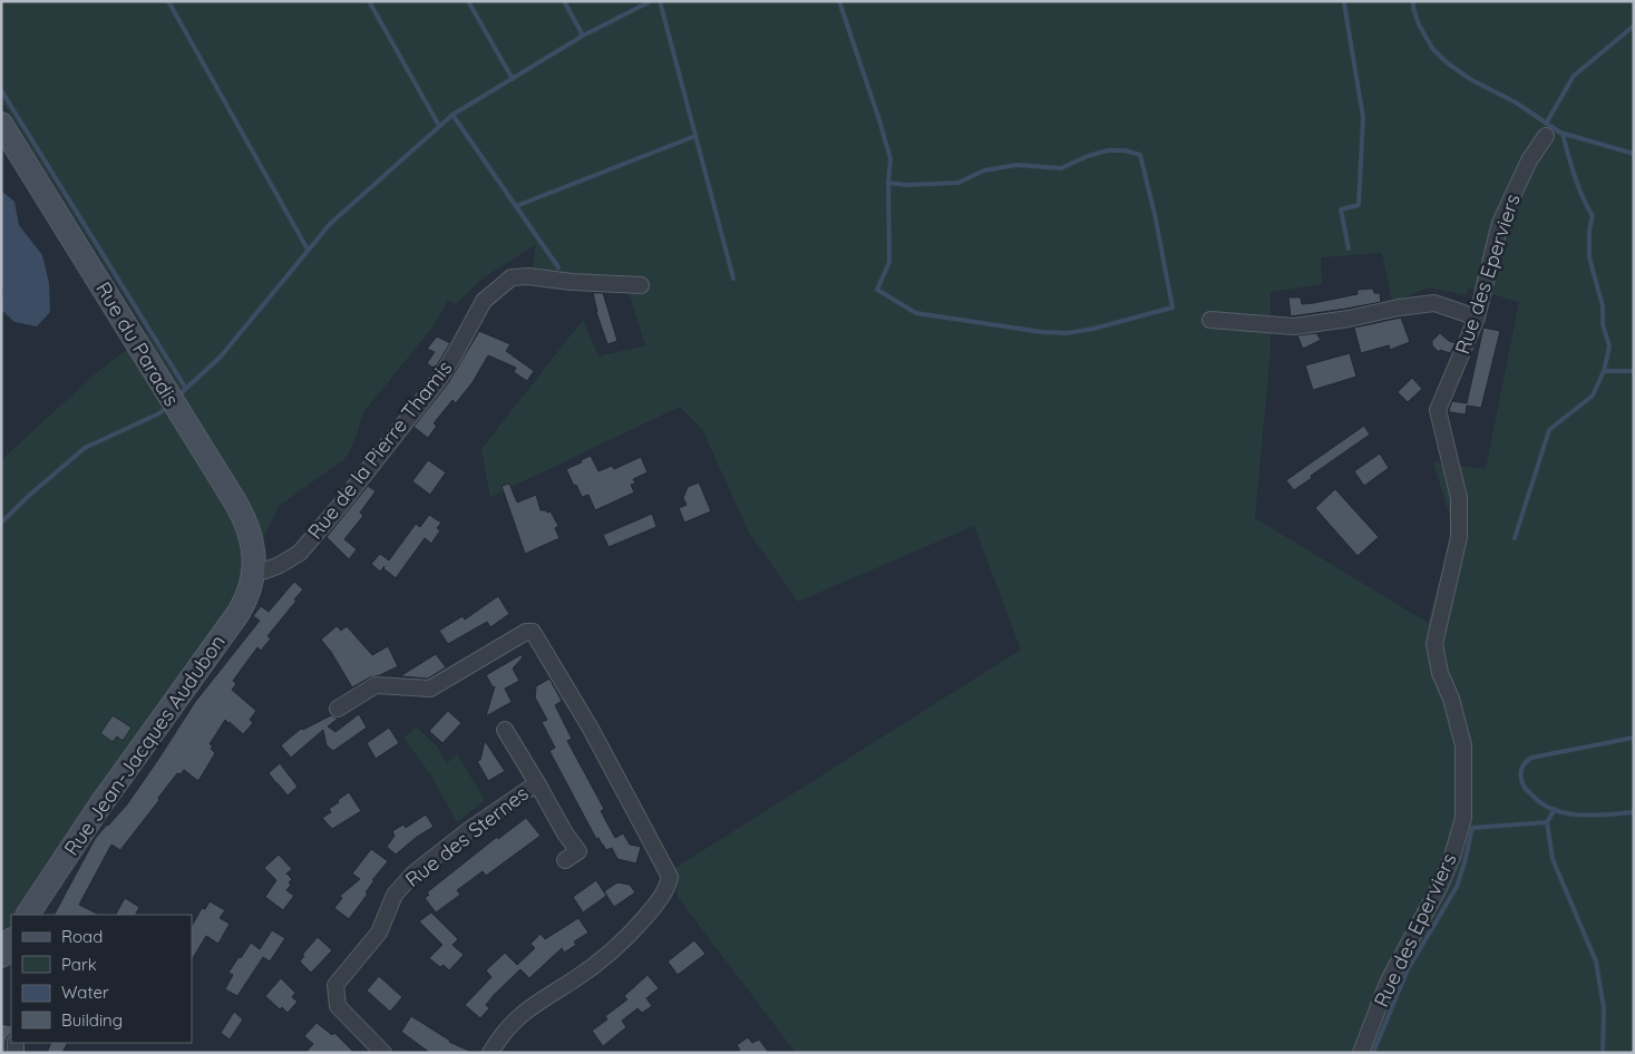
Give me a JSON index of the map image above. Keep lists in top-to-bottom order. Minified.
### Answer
{"streets":{"main road":["Rue du Paradis","Rue Jean-Jacques Audubon"],"street":["Rue des Eperviers","Rue de la Pierre Thamis","Rue des Sternes"]},"crossings":[["Rue du Paradis","Rue de la Pierre Thamis"],["Rue du Paradis","Rue Jean-Jacques Audubon"],["Rue de la Pierre Thamis","Rue Jean-Jacques Audubon"]],"legend":["Road","Park","Water","Building"]}
